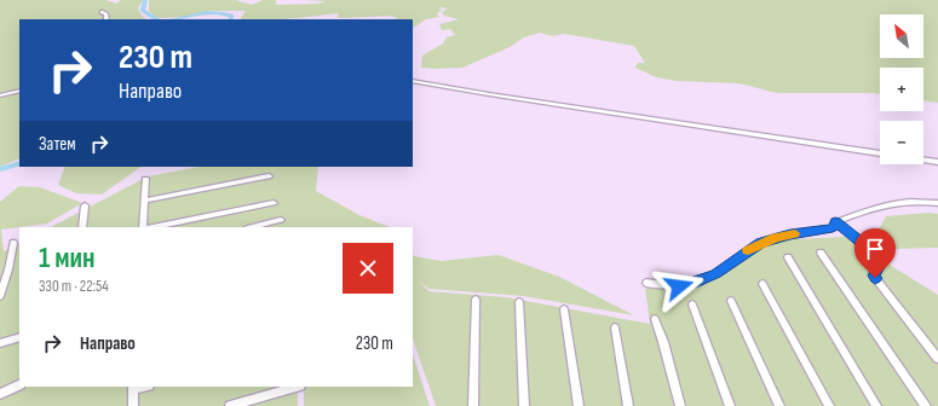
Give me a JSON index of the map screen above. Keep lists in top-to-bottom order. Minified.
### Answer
{"north":"top left","page":{"map_buttons":["+","−"],"turn":["230 m","Направо"],"then":"Затем","heading":["1 мин","330 m · 22:54"],"list":[{"name":"Направо","value":"230 m"}]}}
